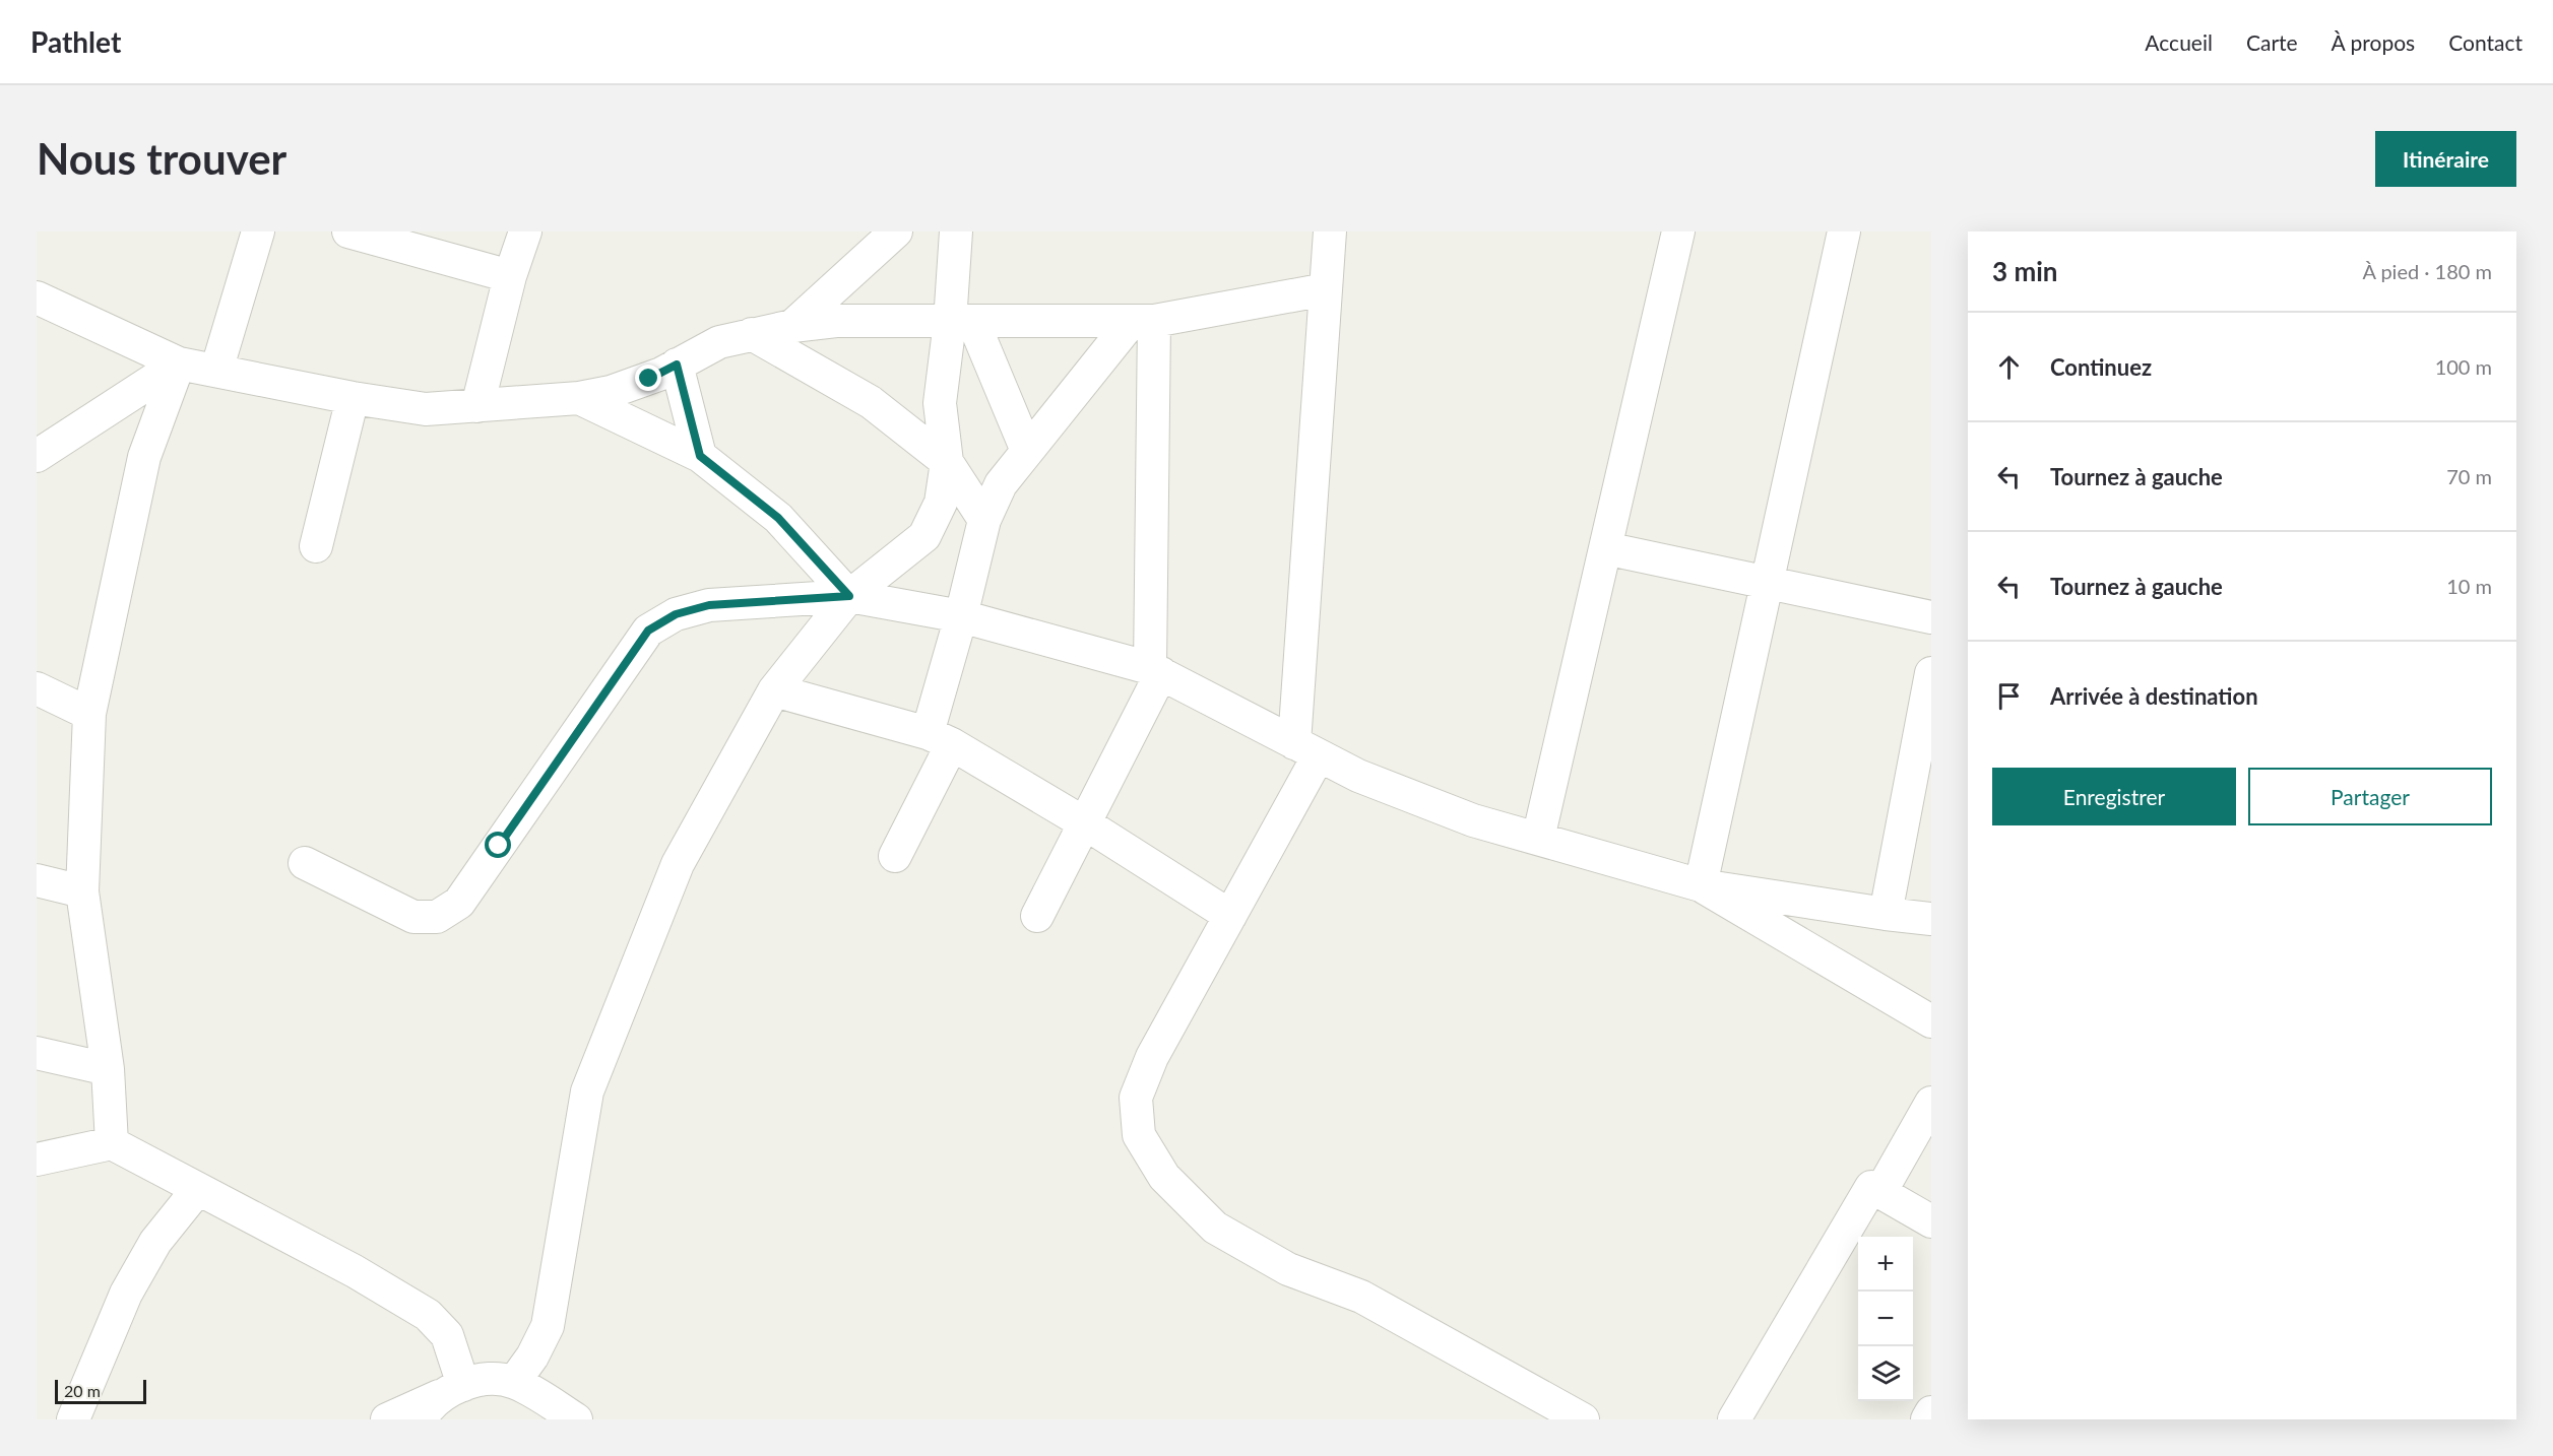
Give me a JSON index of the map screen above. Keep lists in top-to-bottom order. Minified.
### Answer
{"scale_bar":"20 m","page":{"header":"Pathlet","nav":["Accueil","Carte","À propos","Contact"],"buttons":["Itinéraire",["Enregistrer","Partager"]],"title":"Nous trouver","heading":["3 min","À pied · 180 m"],"list":[["Continuez","100 m"],["Tournez à gauche","70 m"],["Tournez à gauche","10 m"],"Arrivée à destination"],"map_buttons":["+","−"],"scale":"20 m"}}
